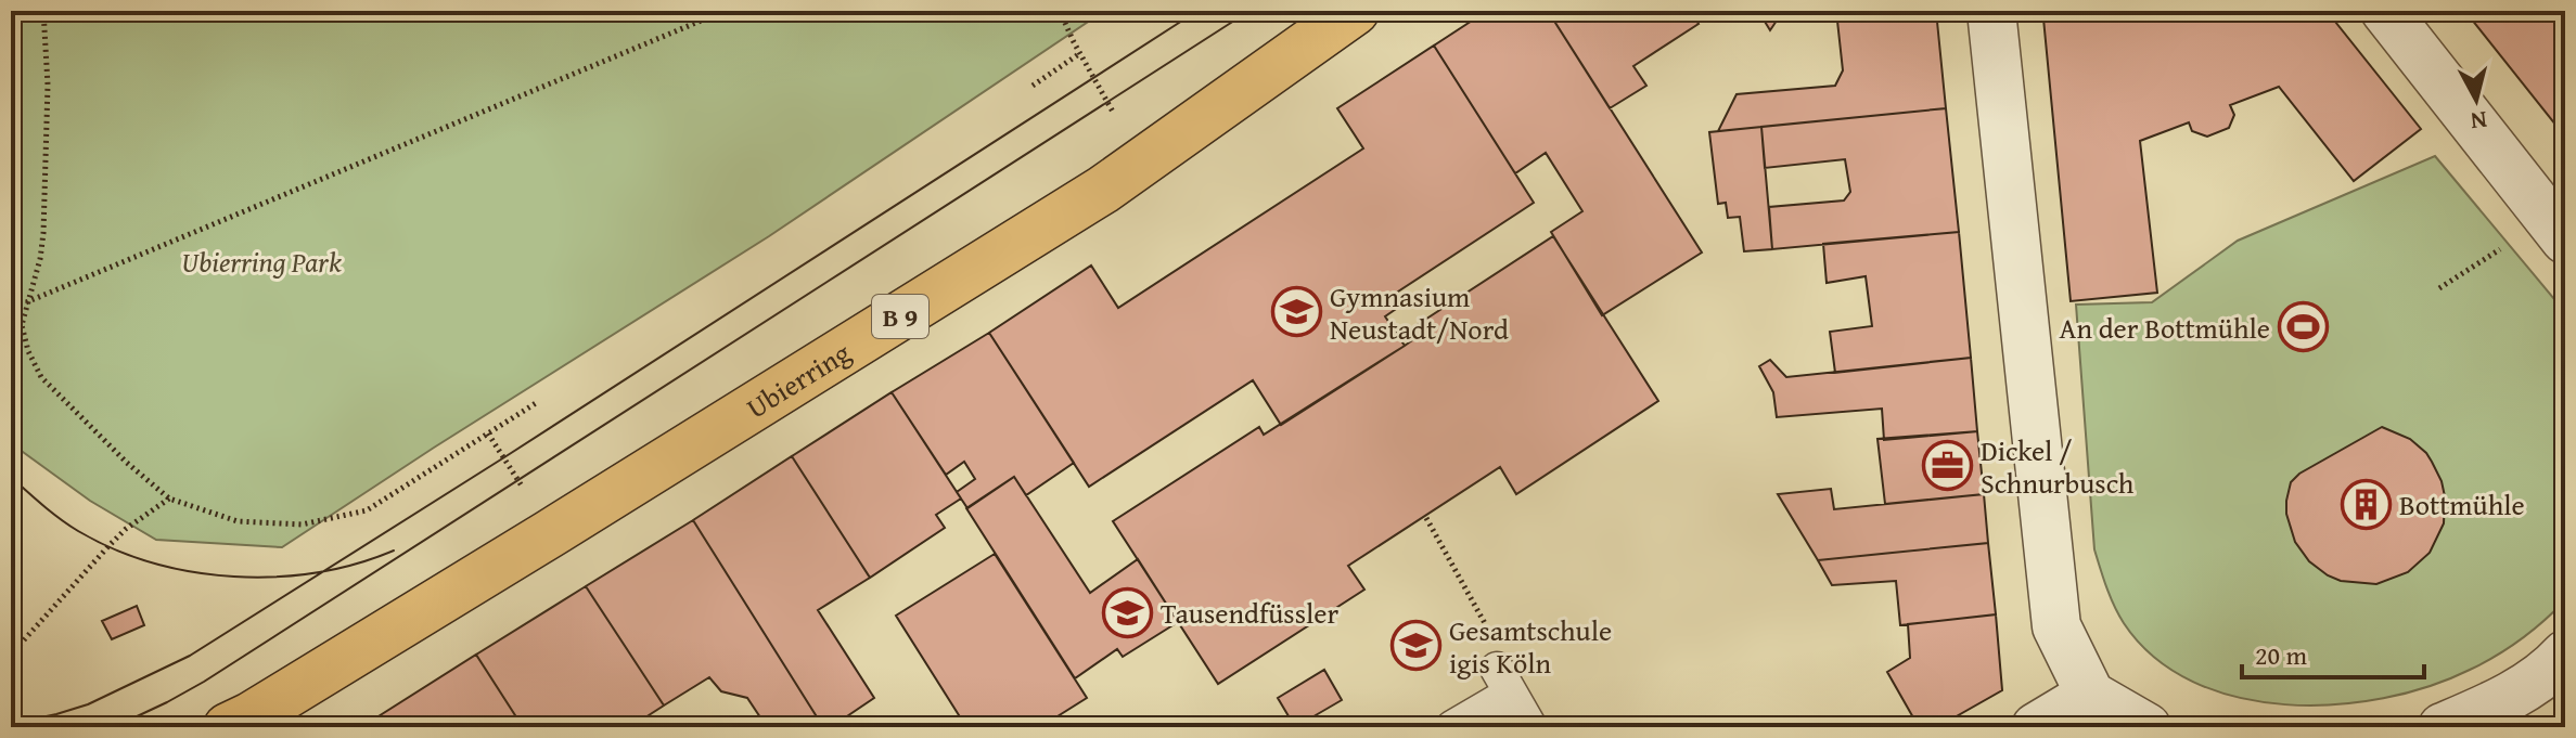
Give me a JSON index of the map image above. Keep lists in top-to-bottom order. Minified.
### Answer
{"streets":{"main road":["B 9","Ubierring"]},"parks":["Ubierring Park"],"places":{"school or university":["Gymnasium Neustadt/Nord","Tausendfüssler","Gesamtschule igis Köln"],"sports":["An der Bottmühle"],"office":["Dickel / Schnurbusch"],"building":["Bottmühle"]},"scale_bar":"20 m","north":"bottom"}
